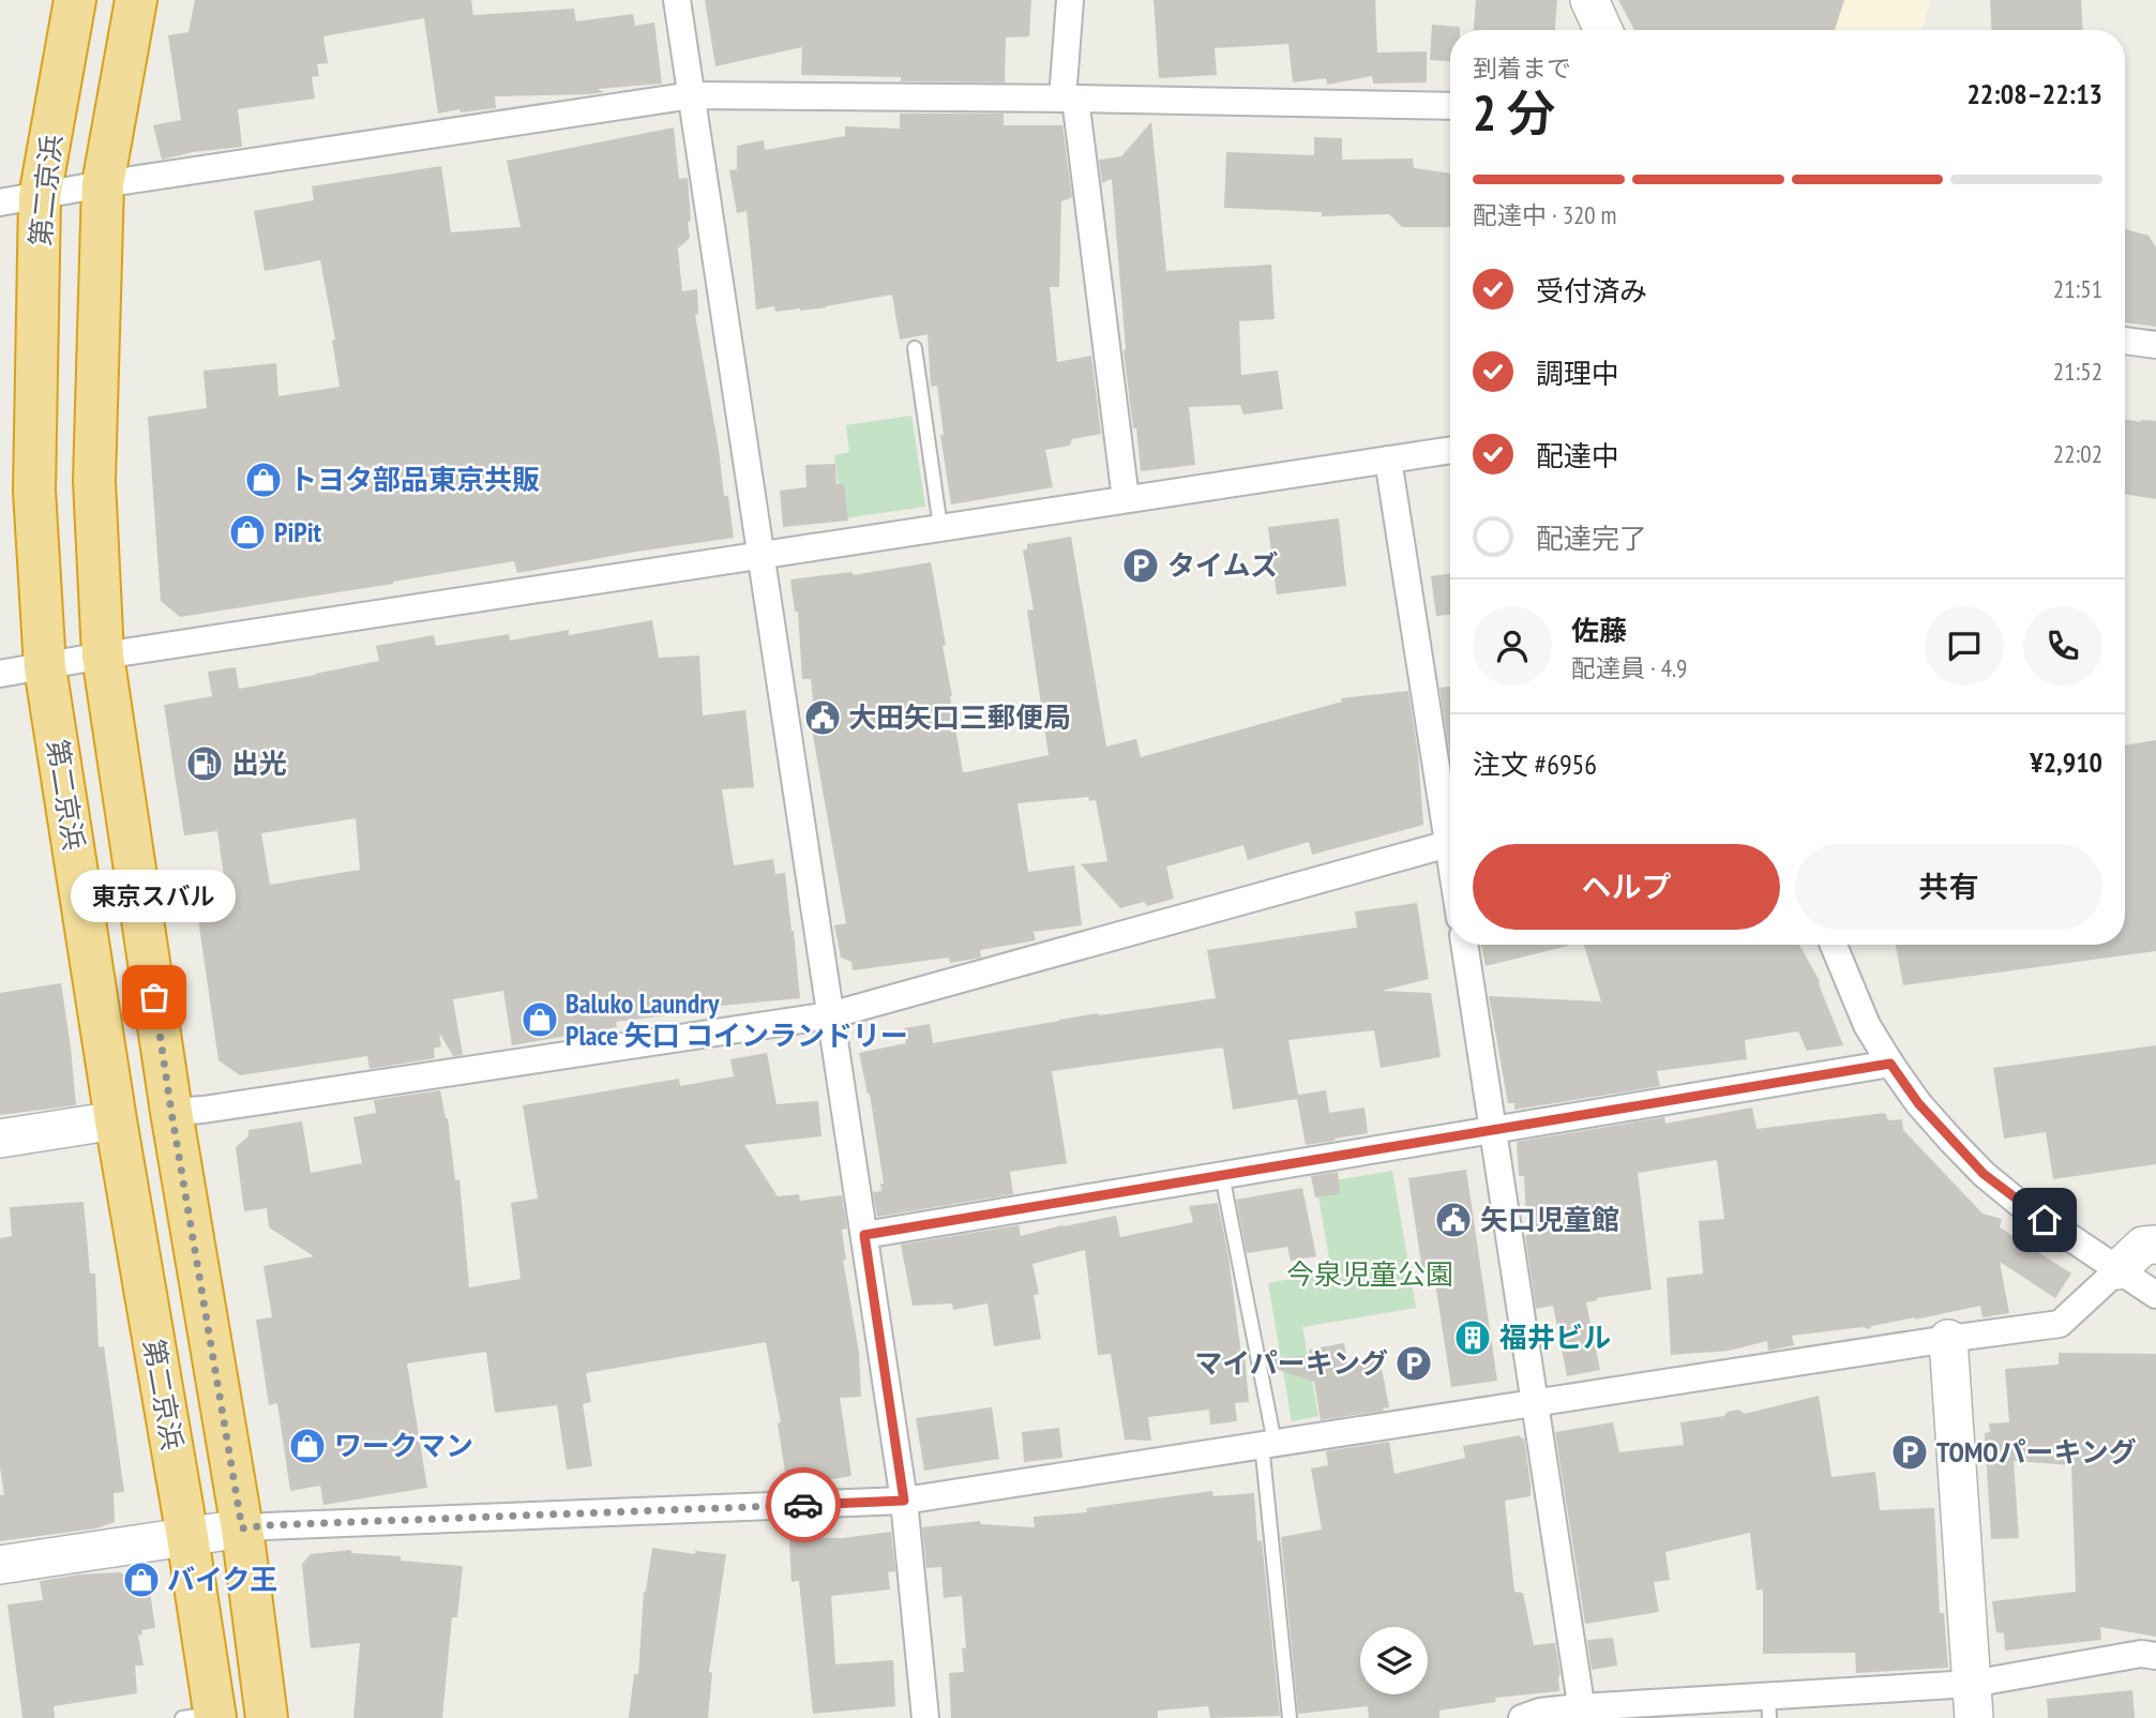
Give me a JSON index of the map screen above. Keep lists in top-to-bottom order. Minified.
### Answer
{"streets":{"highway":["第二京浜"]},"parks":["今泉児童公園"],"places":{"shop":["トヨタ部品東京共販","PiPit","Baluko Laundry Place 矢口 コインランドリー","ワークマン","バイク王"],"parking":["タイムズ","マイパーキング","TOMOパーキング"],"public building":["大田矢口三郵便局","矢口児童館"],"fuel station":["出光"],"other":["東京スバル"],"building":["福井ビル"]},"page":{"heading":["2 分","到着まで","22:08–22:13"],"panel":["佐藤","配達員 · 4.9","注文 #6956","¥2,910"],"bar":"配達中 · 320 m","list":[["受付済み","21:51"],["調理中","21:52"],["配達中","22:02"],"配達完了"],"buttons":["ヘルプ","共有"],"bubble":"東京スバル"}}
